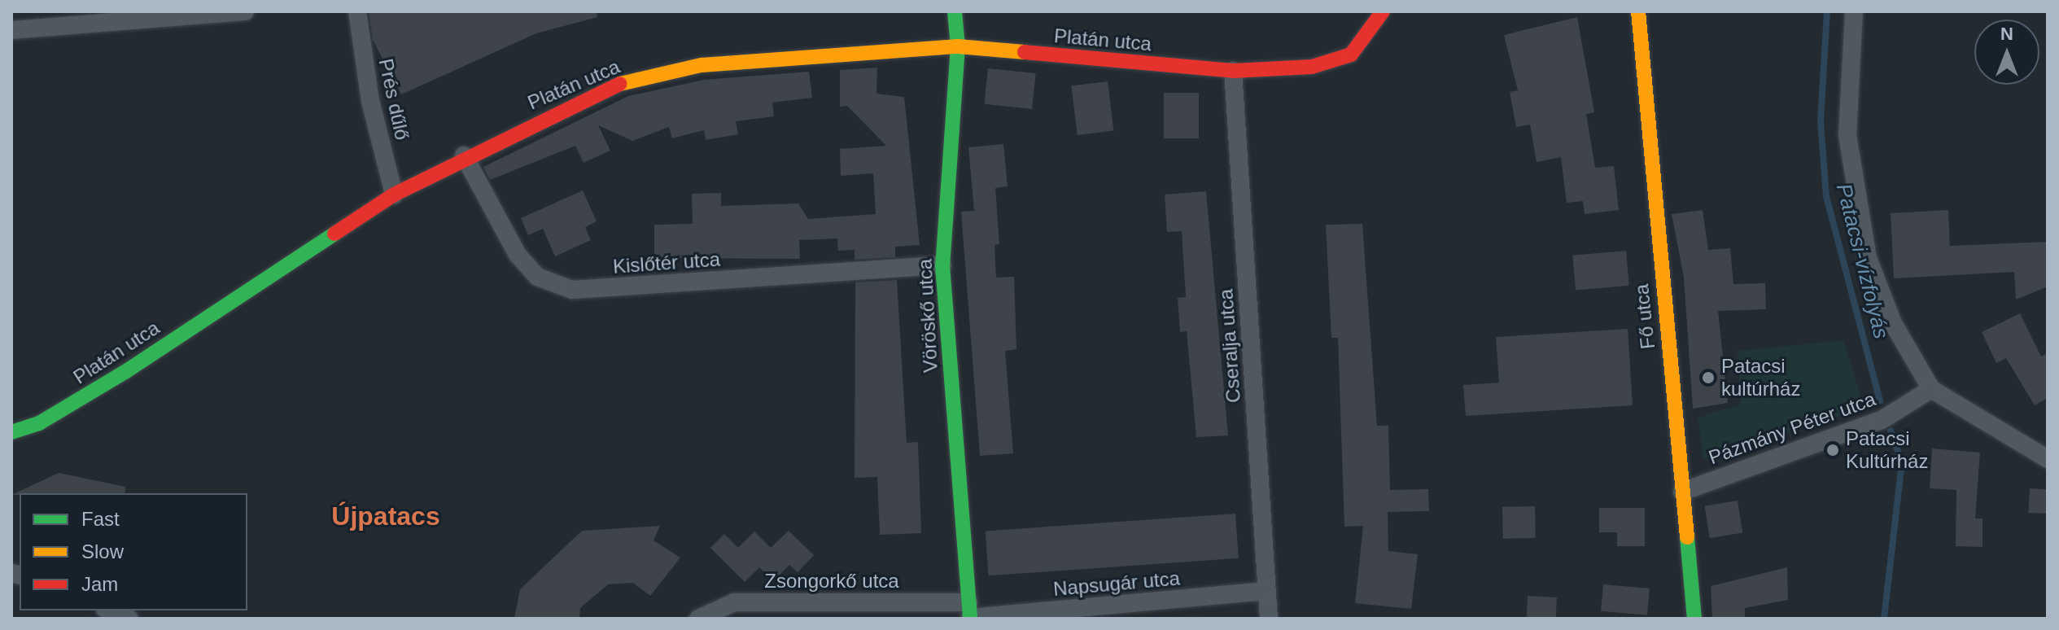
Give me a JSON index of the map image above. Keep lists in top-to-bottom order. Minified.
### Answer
{"streets":{"street":["Platán utca","Prés dűlő","Kislőtér utca","Vöröskő utca","Fő utca","Cseralja utca","Pázmány Péter utca","Zsongorkő utca","Napsugár utca"]},"crossings":[["Platán utca","Prés dűlő"],["Platán utca","Kislőtér utca"],["Platán utca","Vöröskő utca"],["Platán utca","Cseralja utca"],["Kislőtér utca","Vöröskő utca"],["Vöröskő utca","Zsongorkő utca"],["Vöröskő utca","Napsugár utca"],["Fő utca","Pázmány Péter utca"],["Cseralja utca","Napsugár utca"],["Zsongorkő utca","Napsugár utca"]],"districts":["Újpatacs"],"water":["Patacsi-vízfolyás"],"places":["Patacsi kultúrház","Patacsi Kultúrház"],"legend":["Fast","Slow","Jam"],"north":"top"}
